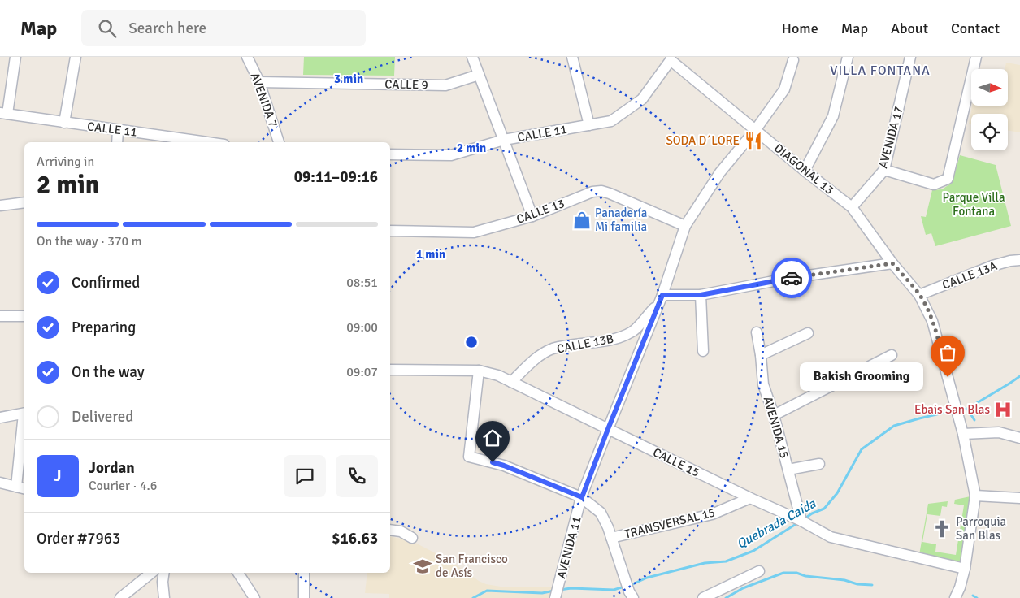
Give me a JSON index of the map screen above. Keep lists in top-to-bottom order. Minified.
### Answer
{"streets":{"street":["CALLE 9","AVENIDA 7","CALLE 11","AVENIDA 17","DIAGONAL 13","CALLE 13","CALLE 13A","CALLE 13B","AVENIDA 15","CALLE 15","TRANSVERSAL 15","AVENIDA 11"]},"crossings":[["CALLE 9","AVENIDA 7"],["CALLE 11","DIAGONAL 13"],["AVENIDA 17","DIAGONAL 13"],["DIAGONAL 13","CALLE 13A"],["DIAGONAL 13","AVENIDA 11"],["CALLE 13","AVENIDA 11"],["CALLE 13B","CALLE 15"],["CALLE 13B","AVENIDA 11"],["AVENIDA 15","CALLE 15"],["CALLE 15","TRANSVERSAL 15"],["CALLE 15","AVENIDA 11"]],"districts":["VILLA FONTANA"],"water":["Quebrada Caída"],"parks":["Parque Villa Fontana"],"places":{"restaurant":["SODA D´LORE"],"shop":["Panadería Mi familia"],"other":["Bakish Grooming"],"hospital":["Ebais San Blas"],"church":["Parroquia San Blas"],"school or university":["San Francisco de Asís"]},"north":"right","page":{"header":"Map","search":"Search here","nav":["Home","Map","About","Contact"],"heading":["2 min","Arriving in","09:11–09:16"],"panel":["Jordan","Courier · 4.6","Order #7963","$16.63"],"bar":"On the way · 370 m","list":[["Confirmed","08:51"],["Preparing","09:00"],["On the way","09:07"],"Delivered"],"bubble":"Bakish Grooming","round":"J"},"rings":["3 min","2 min","1 min"]}
